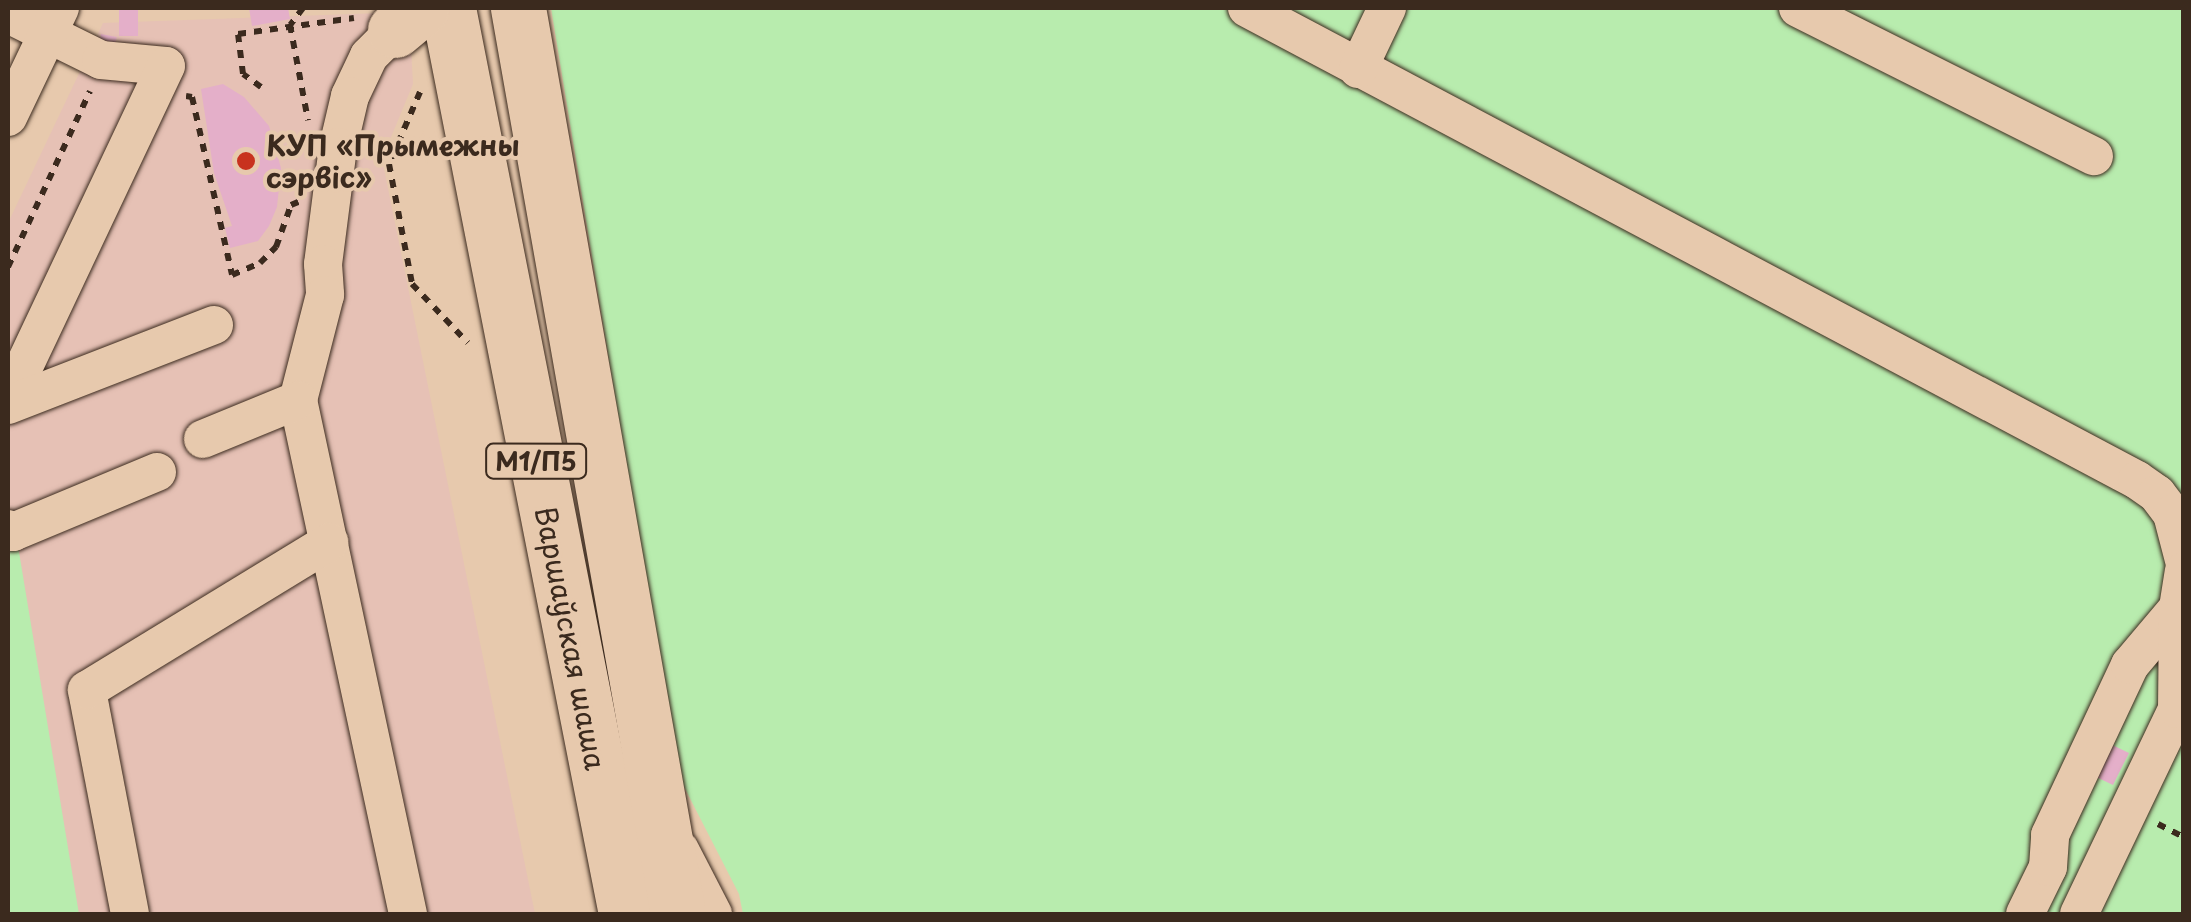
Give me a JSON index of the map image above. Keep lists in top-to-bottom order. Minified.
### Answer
{"streets":{"highway":["М1/П5","Варшаўская шаша"]},"places":["КУП «Прымежны сэрвіс»"]}
